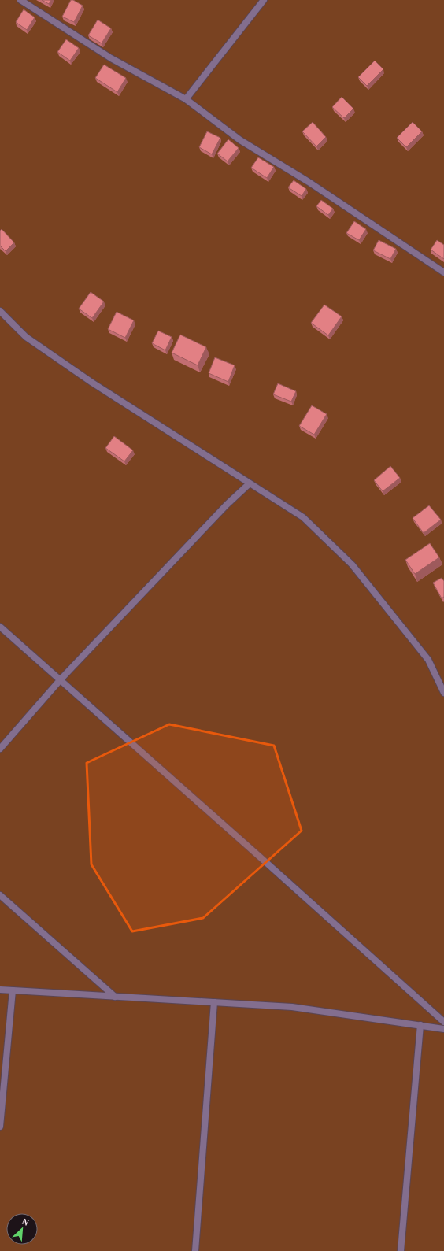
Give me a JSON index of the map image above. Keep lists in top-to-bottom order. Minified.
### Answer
{"north":"top right"}
